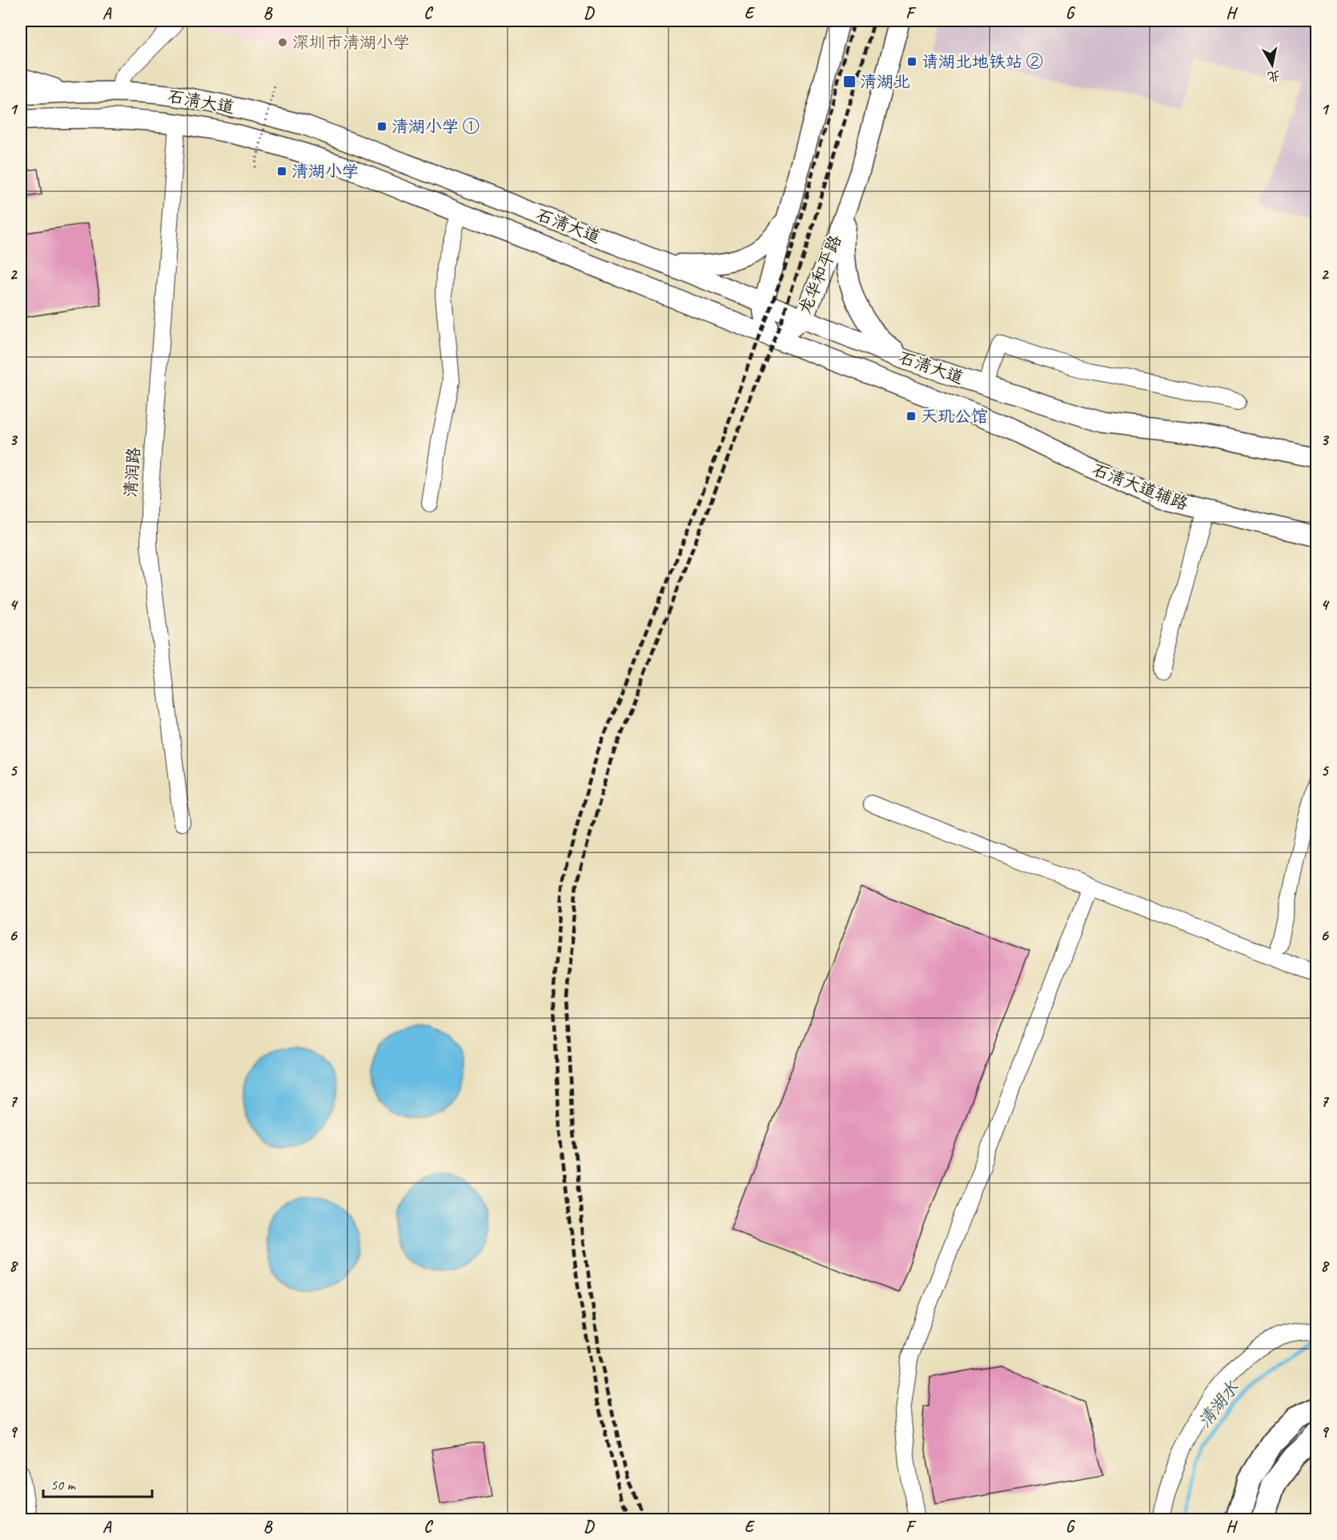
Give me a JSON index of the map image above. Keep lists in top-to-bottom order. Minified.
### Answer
{"streets":{"main road":["石清大道","龙华和平路","石清大道辅路"],"street":["清润路"]},"crossings":[["石清大道","龙华和平路"],["石清大道","清润路"],["石清大道","石清大道辅路"]],"water":["清湖水"],"places":{"other":["深圳市清湖小学"],"transit":["请湖北地铁站 ②","清湖北","清湖小学 ①","清湖小学","天玑公馆"]},"scale_bar":"50 m","north":"bottom","grid":{"columns":["A","B","C","D","E","F","G","H"],"rows":["1","2","3","4","5","6","7","8","9"]}}
